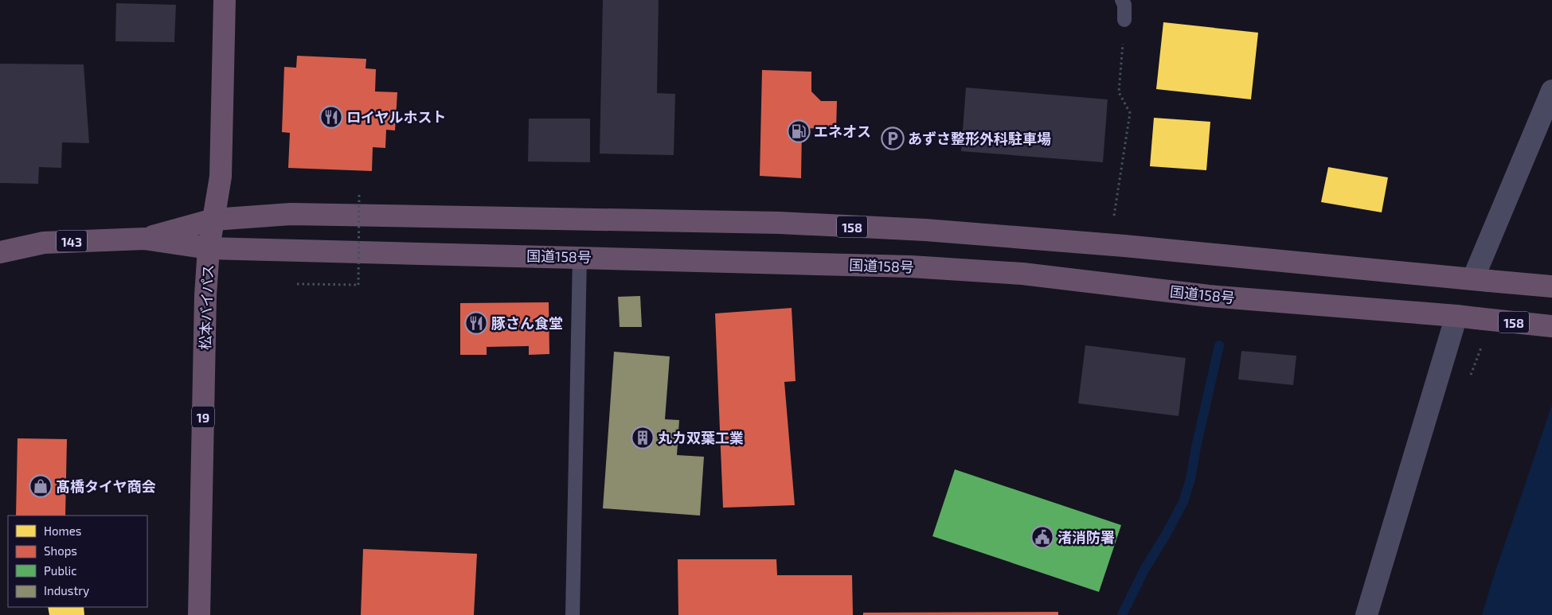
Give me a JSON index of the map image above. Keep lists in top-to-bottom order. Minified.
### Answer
{"streets":{"highway":["158","143","国道158号","松本バイパス","19"]},"crossings":[["158","143"],["158","松本バイパス"],["143","国道158号"],["143","松本バイパス"],["国道158号","松本バイパス"]],"places":{"restaurant":["ロイヤルホスト","豚さん食堂"],"fuel station":["エネオス"],"parking":["あずさ整形外科駐車場"],"building":["丸カ双葉工業"],"shop":["髙橋タイヤ商会"],"public building":["渚消防署"]},"legend":["Homes","Shops","Public","Industry"]}
